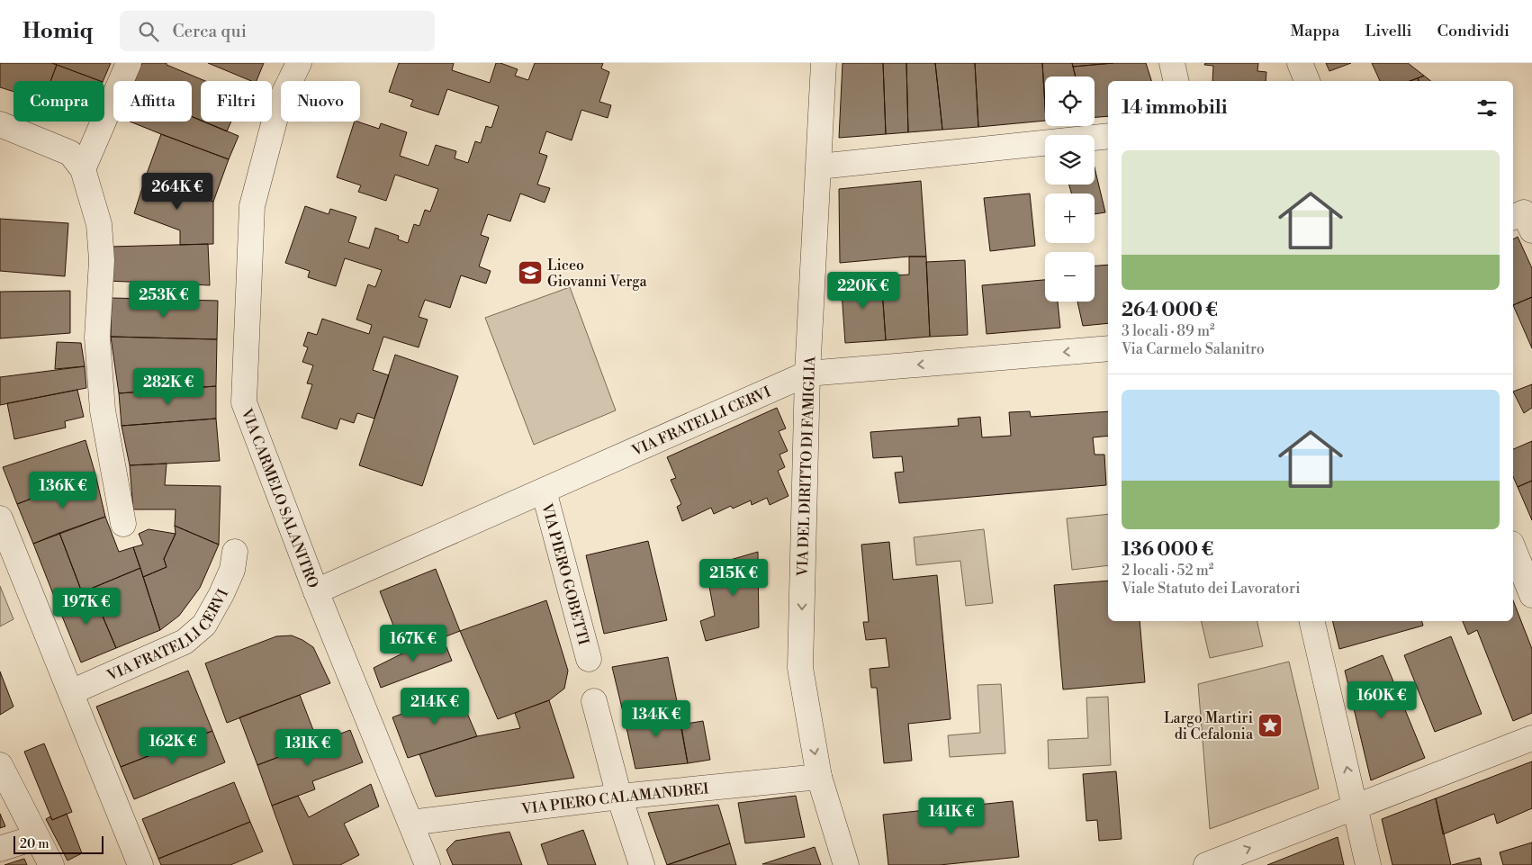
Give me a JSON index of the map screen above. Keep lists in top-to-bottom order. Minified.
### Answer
{"streets":{"street":["VIA FRATELLI CERVI","VIA DEL DIRITTO DI FAMIGLIA","VIA CARMELO SALANITRO","VIA PIERO GOBETTI","VIA PIERO CALAMANDREI"]},"crossings":[["VIA FRATELLI CERVI","VIA DEL DIRITTO DI FAMIGLIA"],["VIA FRATELLI CERVI","VIA CARMELO SALANITRO"],["VIA FRATELLI CERVI","VIA PIERO GOBETTI"],["VIA DEL DIRITTO DI FAMIGLIA","VIA PIERO CALAMANDREI"],["VIA CARMELO SALANITRO","VIA PIERO CALAMANDREI"]],"one_way":["VIA DEL DIRITTO DI FAMIGLIA"],"places":{"school or university":["Liceo Giovanni Verga"],"place":["Largo Martiri di Cefalonia"]},"scale_bar":"20 m","page":{"header":"Homiq","search":"Cerca qui","nav":["Mappa","Livelli","Condividi"],"map_buttons":["+","−"],"chip":["Compra","Affitta","Filtri","Nuovo"],"heading":"14 immobili","list":[{"name":"264 000 €","note":"3 locali · 89 m² · Via Carmelo Salanitro"},{"name":"136 000 €","note":"2 locali · 52 m² · Viale Statuto dei Lavoratori"}],"price":["264K €","220K €","253K €","282K €","136K €","215K €","197K €","167K €","160K €","214K €","134K €","162K €","131K €","141K €"],"scale":"20 m"}}
